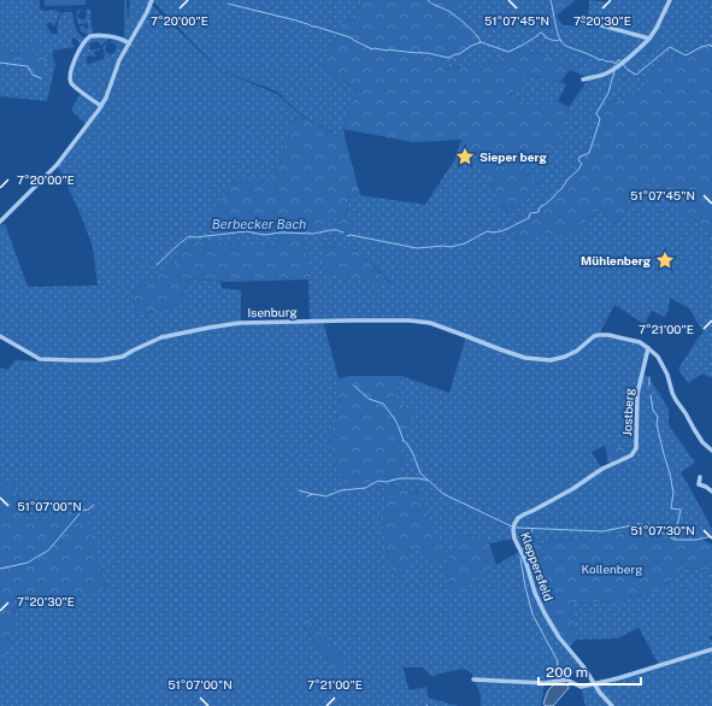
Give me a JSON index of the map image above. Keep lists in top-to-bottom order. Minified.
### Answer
{"streets":{"street":["Isenburg","Jostberg","Kleppersfeld"]},"crossings":[["Isenburg","Jostberg"],["Jostberg","Kleppersfeld"]],"water":["Berbecker Bach"],"parks":["Kollenberg"],"places":{"place":["Sieper berg","Mühlenberg"]},"scale_bar":"200 m","coordinates":["7°20'00\"E","51°07'45\"N","7°20'30\"E","7°21'00\"E","51°07'00\"N","51°07'30\"N"]}
